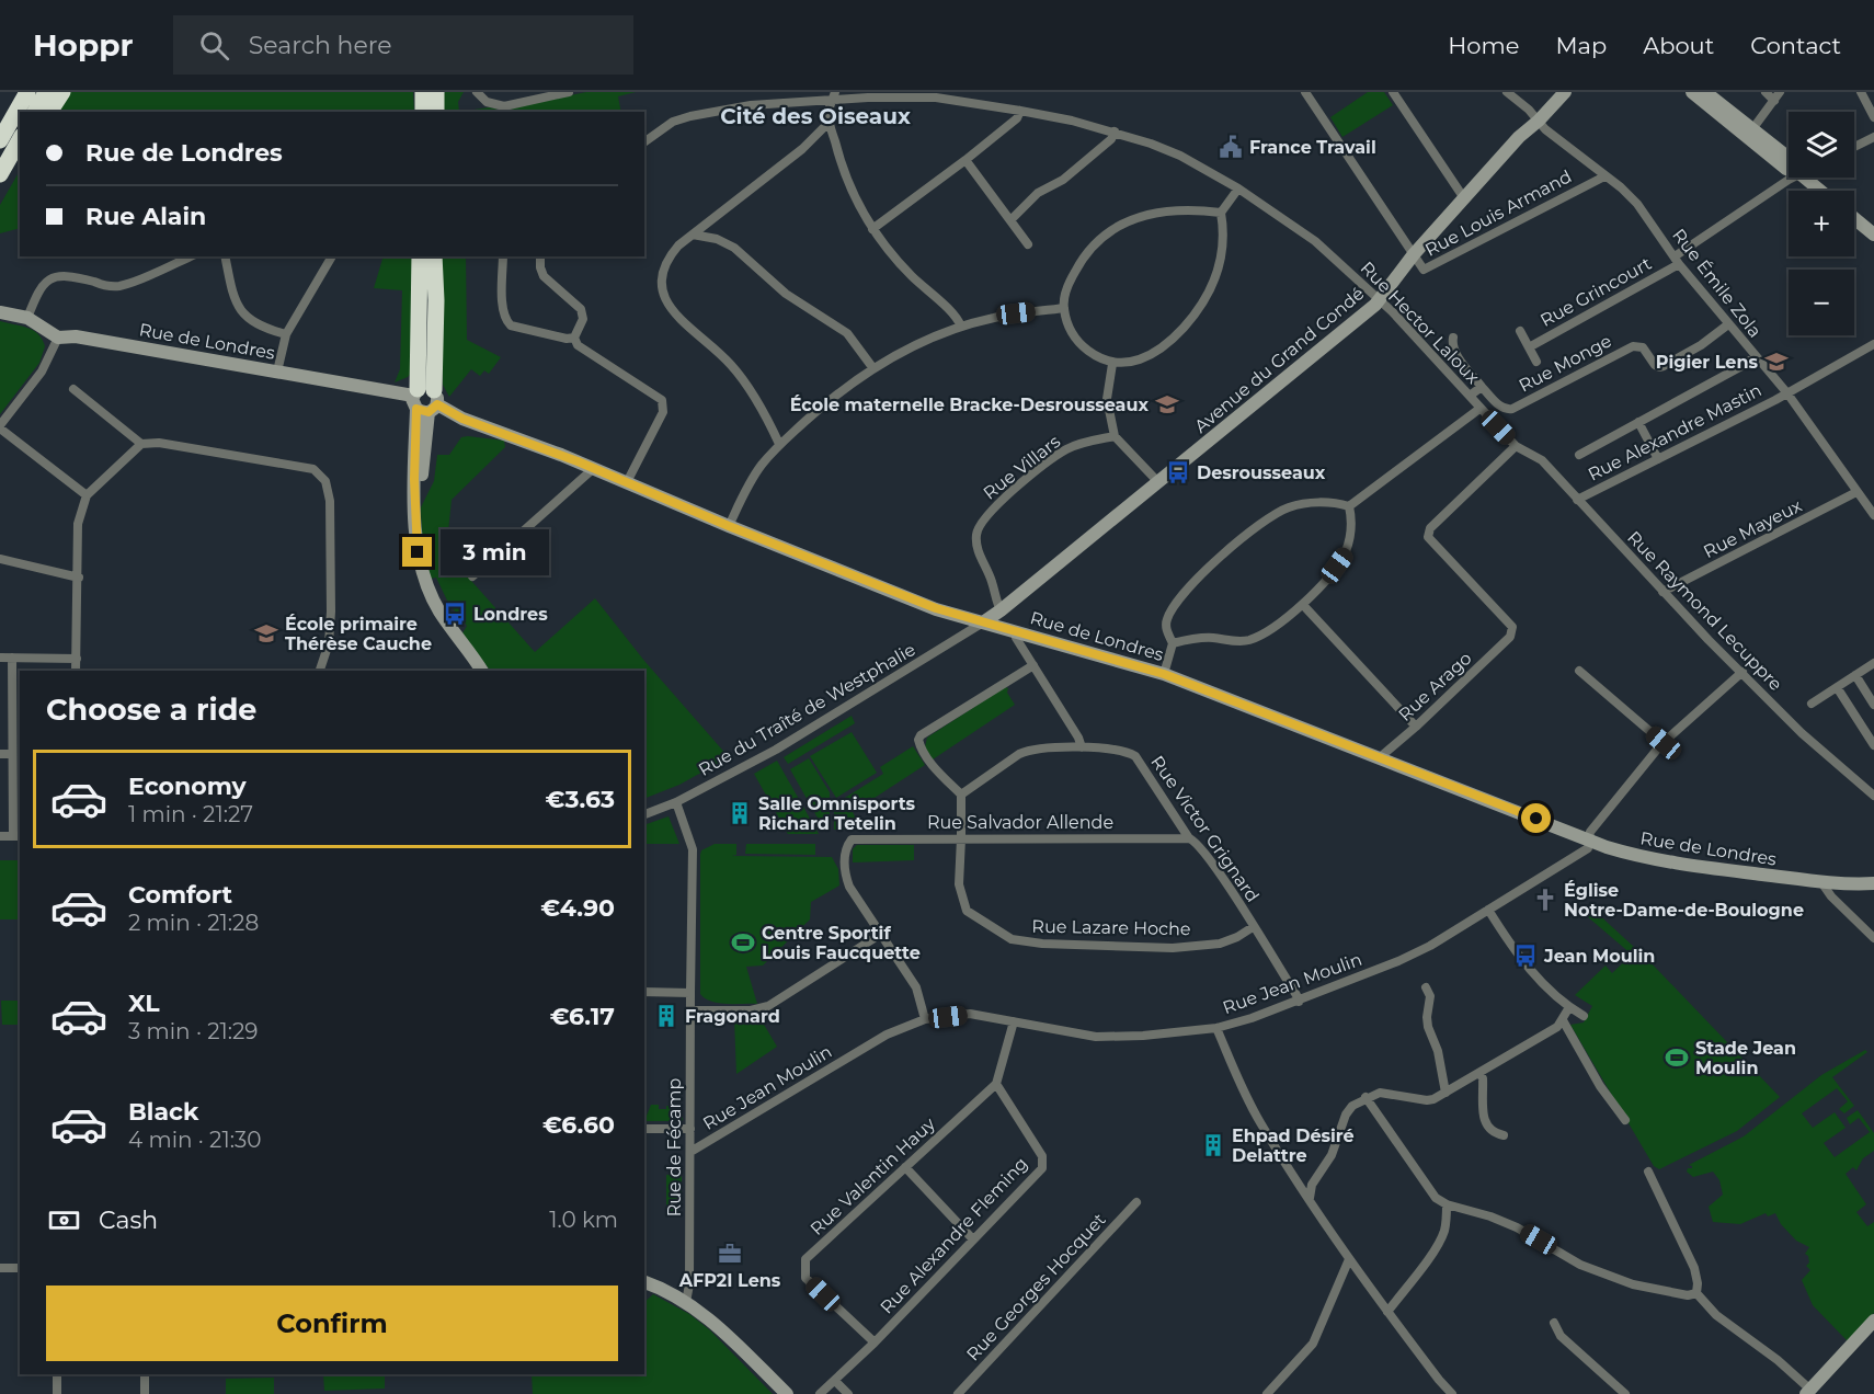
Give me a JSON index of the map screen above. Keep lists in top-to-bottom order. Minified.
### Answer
{"streets":{"street":["Rue Louis Armand","Rue Émile Zola","Rue Grincourt","Rue Hector Laloux","Rue de Londres","Avenue du Grand Condé","Rue Monge","Rue Alexandre Mastin","Rue Villars","Rue Mayeux","Rue Raymond Lecuppre","Rue Arago","Rue du Traîté de Westphalie","Rue Salvador Allende","Rue Victor Grignard","Rue Lazare Hoche","Rue Jean Moulin","Rue de Fécamp","Rue Valentin Hauy","Rue Alexandre Fleming","Rue Georges Hocquet"]},"crossings":[["Rue Louis Armand","Rue Émile Zola"],["Rue Louis Armand","Avenue du Grand Condé"],["Rue Émile Zola","Rue Grincourt"],["Rue Émile Zola","Avenue du Grand Condé"],["Rue Émile Zola","Rue Monge"],["Rue Émile Zola","Rue Alexandre Mastin"],["Rue Émile Zola","Rue Mayeux"],["Rue Hector Laloux","Avenue du Grand Condé"],["Rue Hector Laloux","Rue Raymond Lecuppre"],["Rue Hector Laloux","Rue Arago"],["Rue de Londres","Avenue du Grand Condé"],["Rue de Londres","Rue Arago"],["Rue de Londres","Rue du Traîté de Westphalie"],["Rue de Londres","Rue Jean Moulin"],["Avenue du Grand Condé","Rue Villars"],["Avenue du Grand Condé","Rue du Traîté de Westphalie"],["Rue Alexandre Mastin","Rue Raymond Lecuppre"],["Rue Mayeux","Rue Raymond Lecuppre"],["Rue Raymond Lecuppre","Rue Arago"],["Rue Raymond Lecuppre","Rue Jean Moulin"],["Rue du Traîté de Westphalie","Rue de Fécamp"],["Rue Salvador Allende","Rue Victor Grignard"],["Rue Salvador Allende","Rue Lazare Hoche"],["Rue Victor Grignard","Rue Lazare Hoche"],["Rue Victor Grignard","Rue Jean Moulin"],["Rue Jean Moulin","Rue de Fécamp"],["Rue Valentin Hauy","Rue Alexandre Fleming"]],"districts":["Cité des Oiseaux"],"places":{"public building":["France Travail"],"school or university":["Pigier Lens","École maternelle Bracke-Desrousseaux","École primaire Thérèse Cauche"],"bus stop":["Desrousseaux","Londres","Jean Moulin"],"building":["Salle Omnisports Richard Tetelin","Fragonard","Ehpad Désiré Delattre"],"church":["Église Notre-Dame-de-Boulogne"],"sports":["Centre Sportif Louis Faucquette","Stade Jean Moulin"],"office":["AFP2I Lens"]},"page":{"header":"Hoppr","search":"Search here","nav":["Home","Map","About","Contact"],"map_buttons":["+","−"],"banner":["Rue de Londres","Rue Alain"],"bubble":"3 min","heading":"Choose a ride","list":[{"name":"Economy","note":"1 min · 21:27","value":"€3.63"},{"name":"Comfort","note":"2 min · 21:28","value":"€4.90"},{"name":"XL","note":"3 min · 21:29","value":"€6.17"},{"name":"Black","note":"4 min · 21:30","value":"€6.60"}],"pay":["Cash","1.0 km"],"buttons":"Confirm"}}
